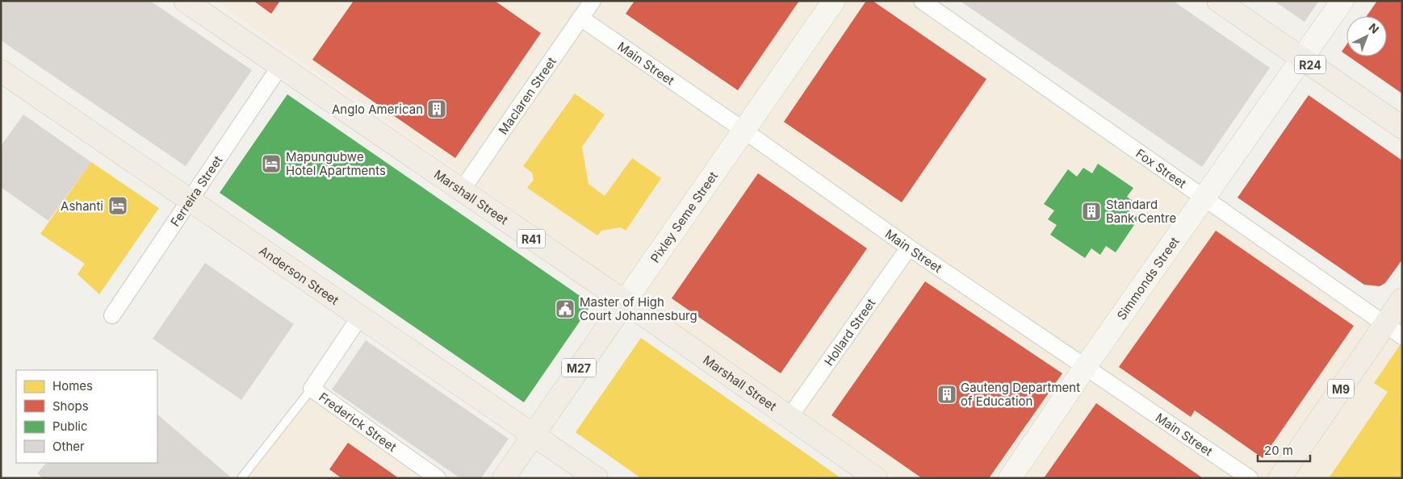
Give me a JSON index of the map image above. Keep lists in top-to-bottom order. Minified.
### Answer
{"streets":{"main road":["R24","Marshall Street","Pixley Seme Street","R41","Anderson Street","Simmonds Street","M27","M9"],"street":["Main Street","Maclaren Street","Fox Street","Ferreira Street","Hollard Street","Frederick Street"]},"crossings":[["Main Street","Maclaren Street"],["Main Street","Pixley Seme Street"],["Main Street","Simmonds Street"],["Main Street","Hollard Street"],["R24","Simmonds Street"],["Maclaren Street","Marshall Street"],["Fox Street","Simmonds Street"],["Fox Street","M9"],["Ferreira Street","Marshall Street"],["Ferreira Street","Anderson Street"],["Marshall Street","Pixley Seme Street"],["Marshall Street","Hollard Street"],["Pixley Seme Street","Anderson Street"],["Pixley Seme Street","M27"],["Anderson Street","M27"],["Anderson Street","Frederick Street"]],"places":{"building":["Anglo American","Standard Bank Centre","Gauteng Department of Education"],"hotel":["Mapungubwe Hotel Apartments","Ashanti"],"public building":["Master of High Court Johannesburg"]},"legend":["Homes","Shops","Public","Other"],"scale_bar":"20 m","north":"top right"}
